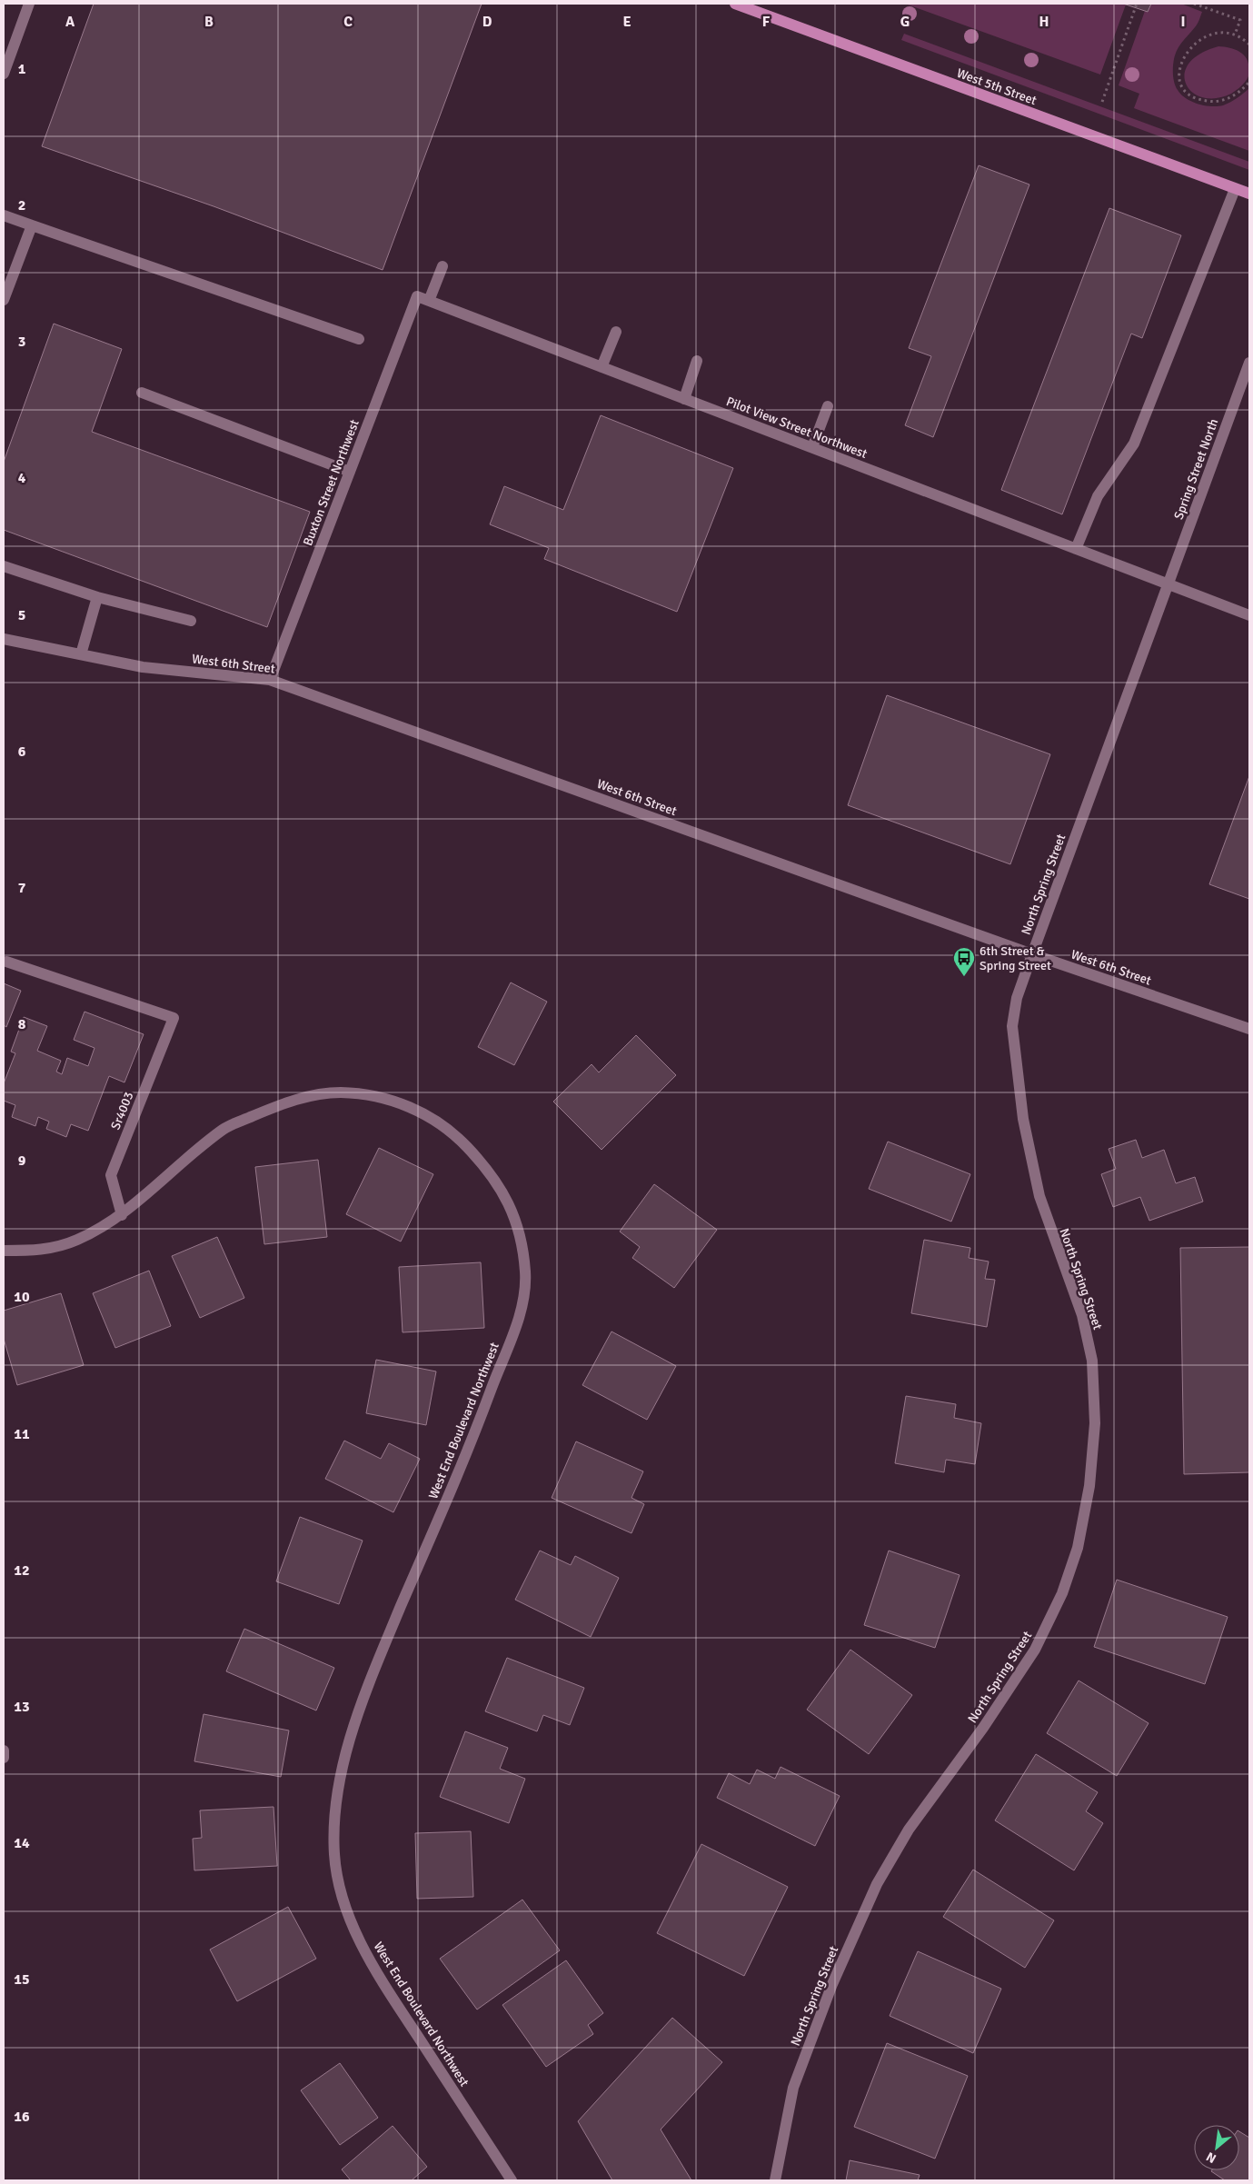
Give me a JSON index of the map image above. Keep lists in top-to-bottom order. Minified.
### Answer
{"streets":{"main road":["West 5th Street"],"street":["Pilot View Street Northwest","Spring Street North","Buxton Street Northwest","West 6th Street","North Spring Street","Sr4003","West End Boulevard Northwest"]},"crossings":[["Pilot View Street Northwest","Spring Street North"],["Pilot View Street Northwest","Buxton Street Northwest"],["Pilot View Street Northwest","North Spring Street"],["Spring Street North","North Spring Street"],["Buxton Street Northwest","West 6th Street"],["West 6th Street","North Spring Street"],["Sr4003","West End Boulevard Northwest"]],"places":{"bus stop":["6th Street & Spring Street"]},"north":"bottom left","grid":{"columns":["A","B","C","D","E","F","G","H","I"],"rows":["1","2","3","4","5","6","7","8","9","10","11","12","13","14","15","16"]}}
